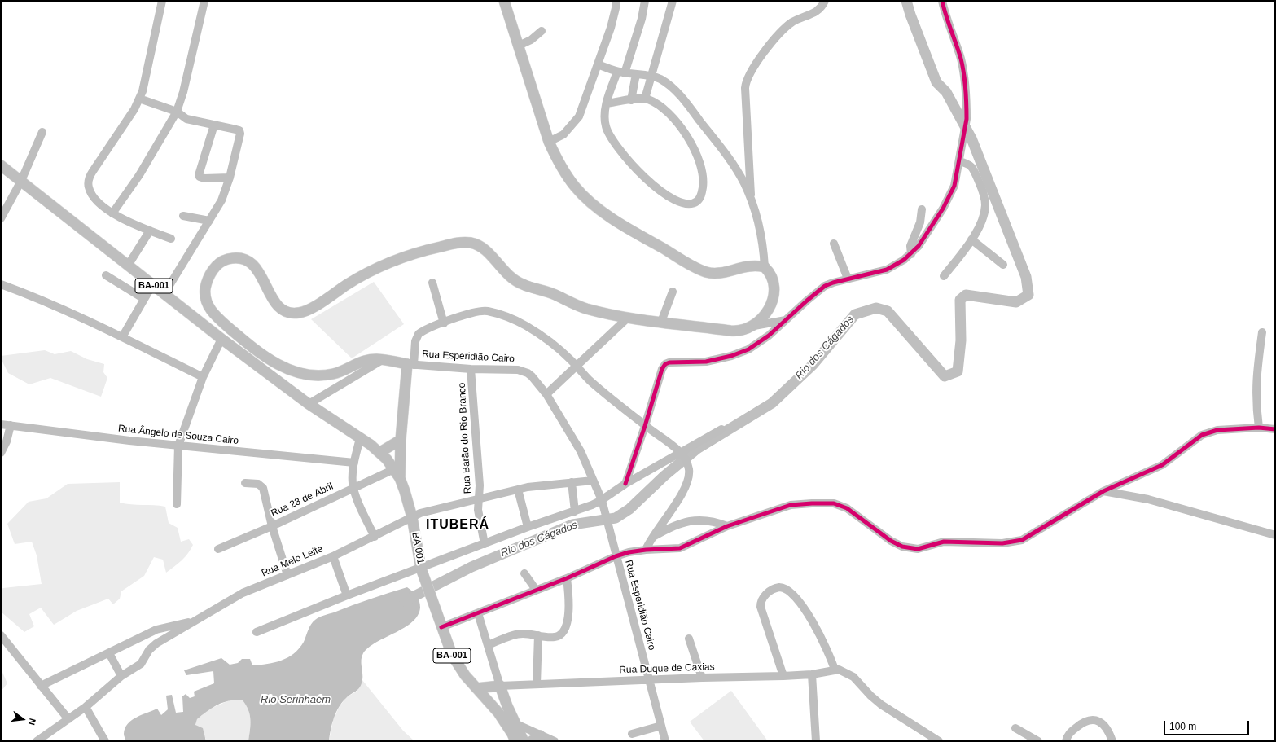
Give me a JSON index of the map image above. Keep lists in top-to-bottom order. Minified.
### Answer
{"streets":{"main road":["BA-001","BA 001"],"street":["Rua Esperidião Cairo","Rua Ângelo de Souza Cairo","Rua Barão do Rio Branco","Rua 23 de Abril","Rua Melo Leite","Rua Duque de Caxias"]},"crossings":[["BA-001","Rua 23 de Abril"],["BA-001","BA 001"],["Rua Esperidião Cairo","Rua Barão do Rio Branco"],["Rua Esperidião Cairo","Rua Melo Leite"],["Rua Esperidião Cairo","Rua Duque de Caxias"],["Rua Barão do Rio Branco","Rua Melo Leite"],["BA 001","Rua Melo Leite"]],"districts":["ITUBERÁ"],"water":["Rio dos Cágados","Rio Serinhaém"],"scale_bar":"100 m","north":"right"}
